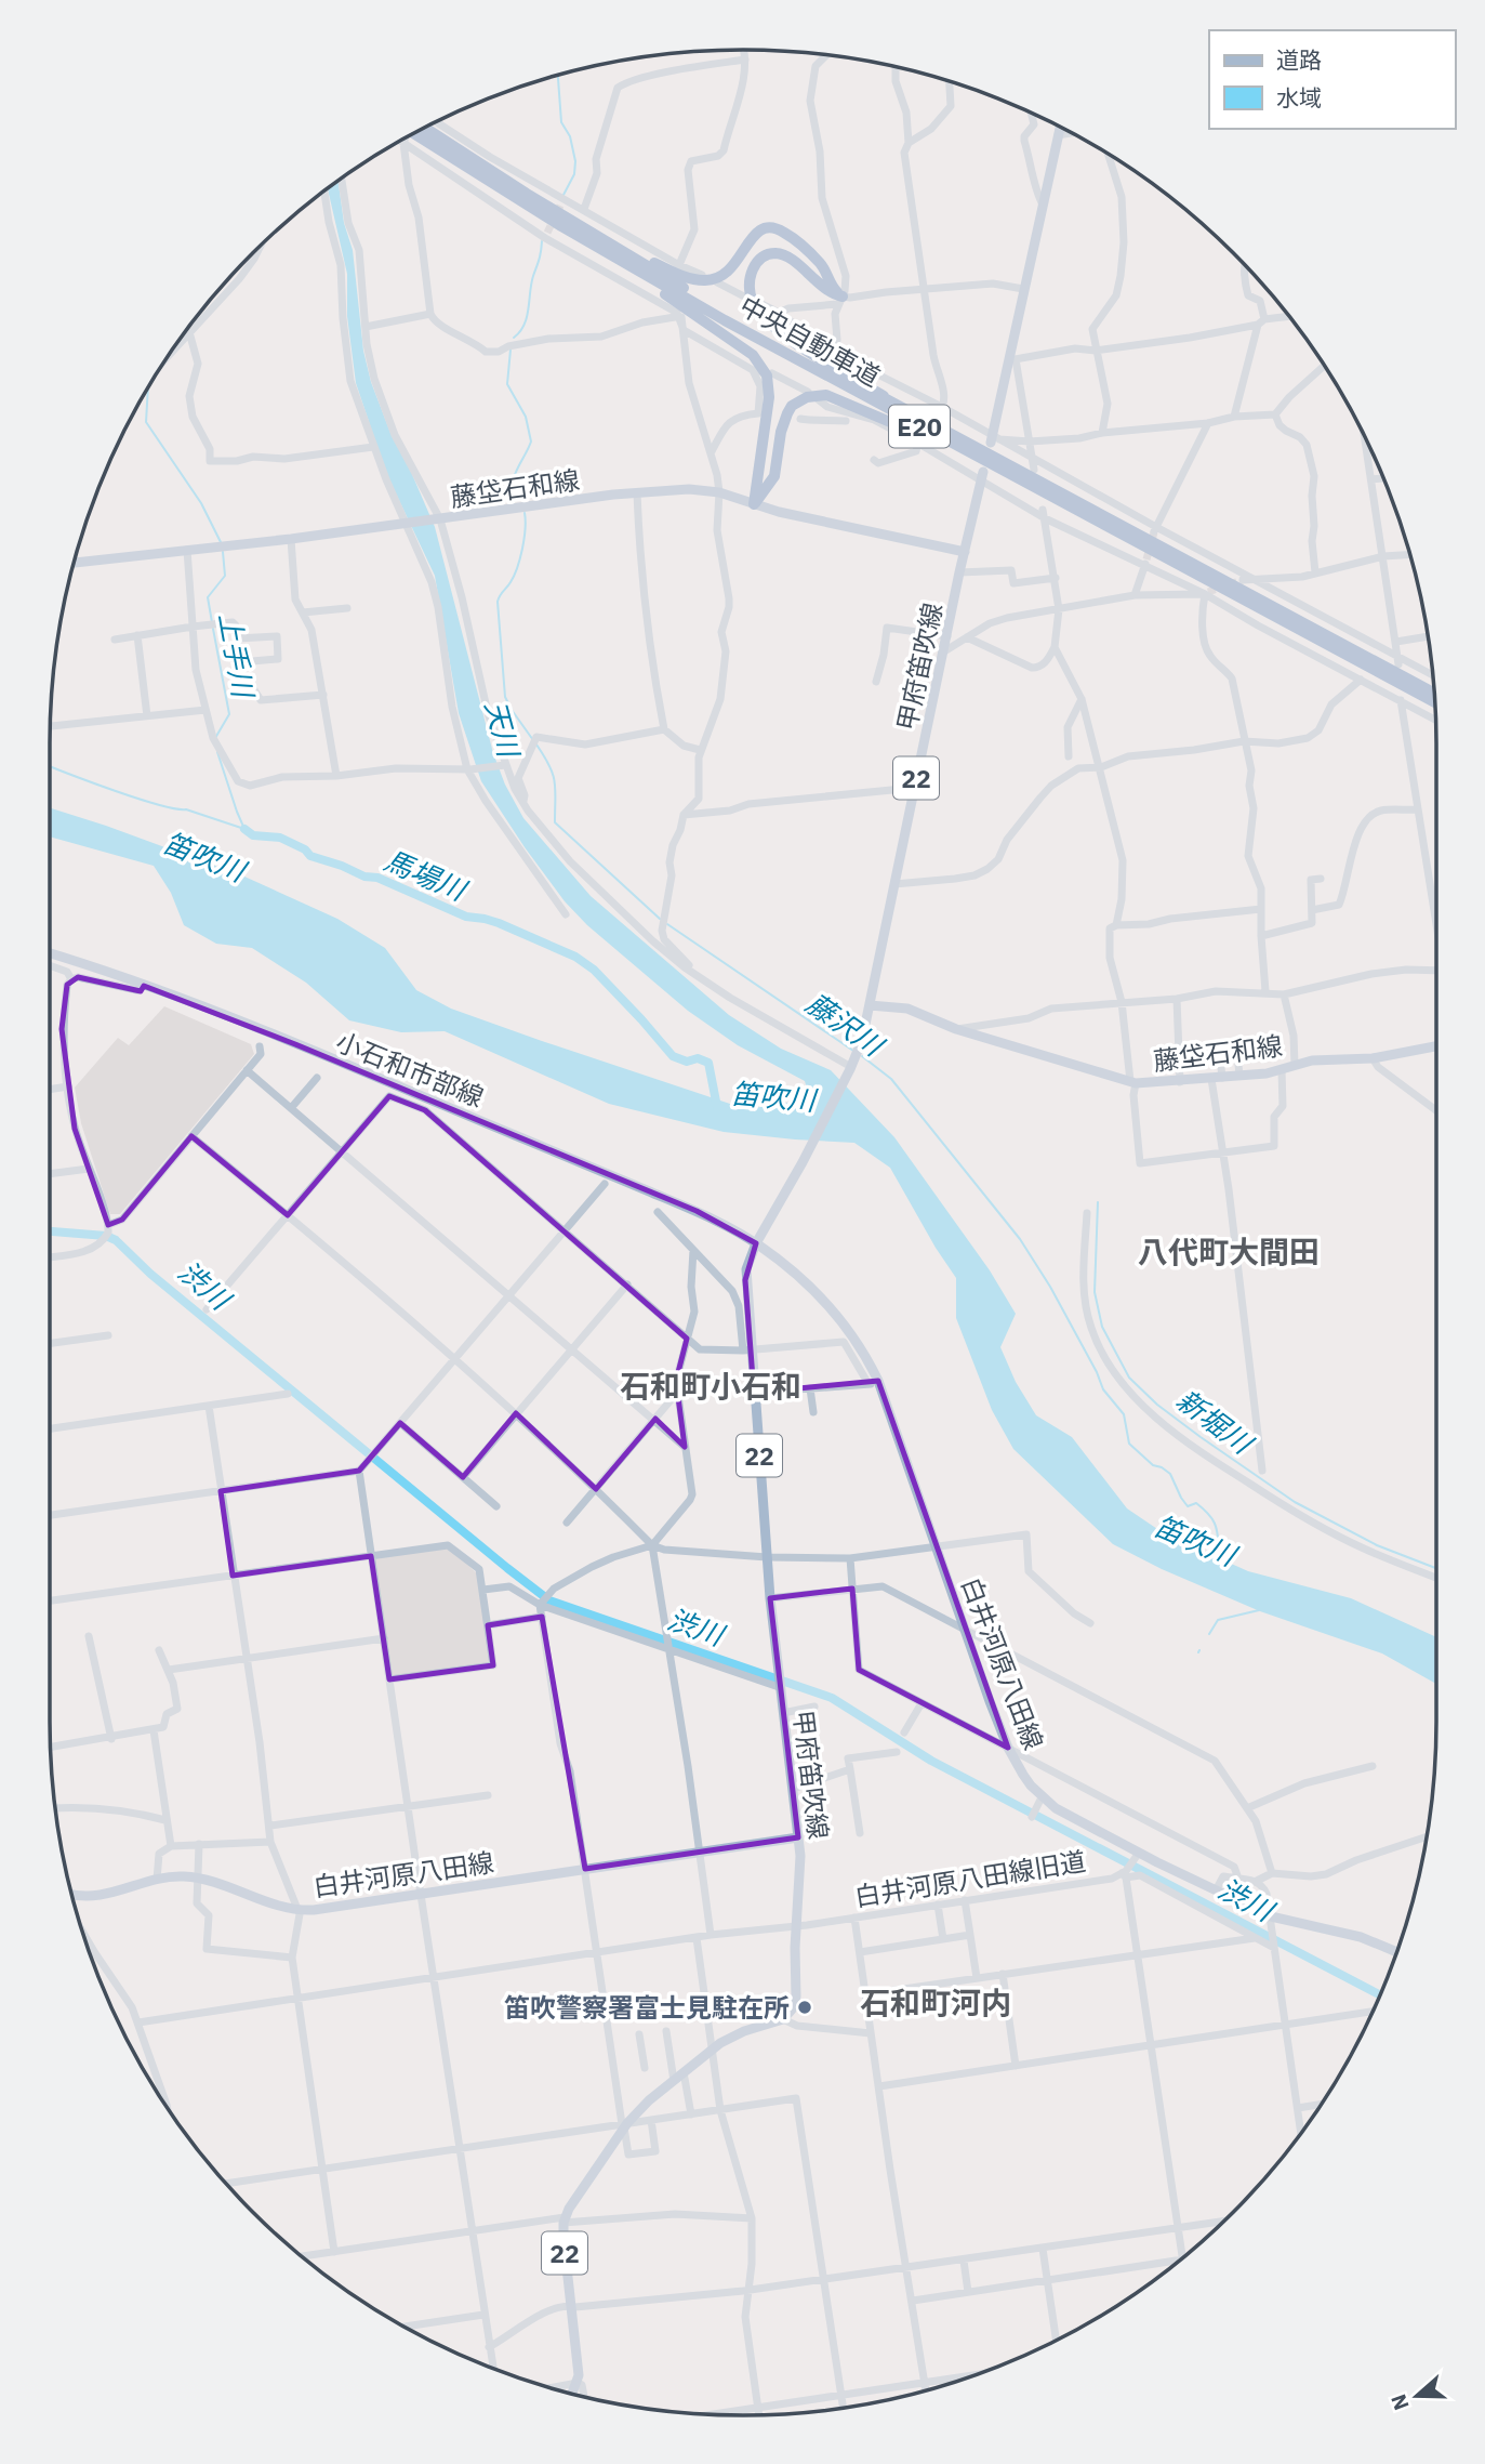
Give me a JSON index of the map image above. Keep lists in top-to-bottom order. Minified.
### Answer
{"streets":{"highway":["中央自動車道","E20"],"main road":["藤垈石和線","甲府笛吹線","22","小石和市部線","白井河原八田線"],"street":["白井河原八田線旧道"]},"crossings":[["藤垈石和線","甲府笛吹線"],["甲府笛吹線","22"],["甲府笛吹線","小石和市部線"],["甲府笛吹線","白井河原八田線"],["甲府笛吹線","白井河原八田線旧道"],["小石和市部線","白井河原八田線"],["白井河原八田線","白井河原八田線旧道"]],"districts":["八代町大間田","石和町小石和","石和町河内"],"water":["上手川","天川","笛吹川","馬場川","藤沢川","渋川","新堀川"],"places":["笛吹警察署富士見駐在所"],"legend":["道路","水域"],"north":"left"}
